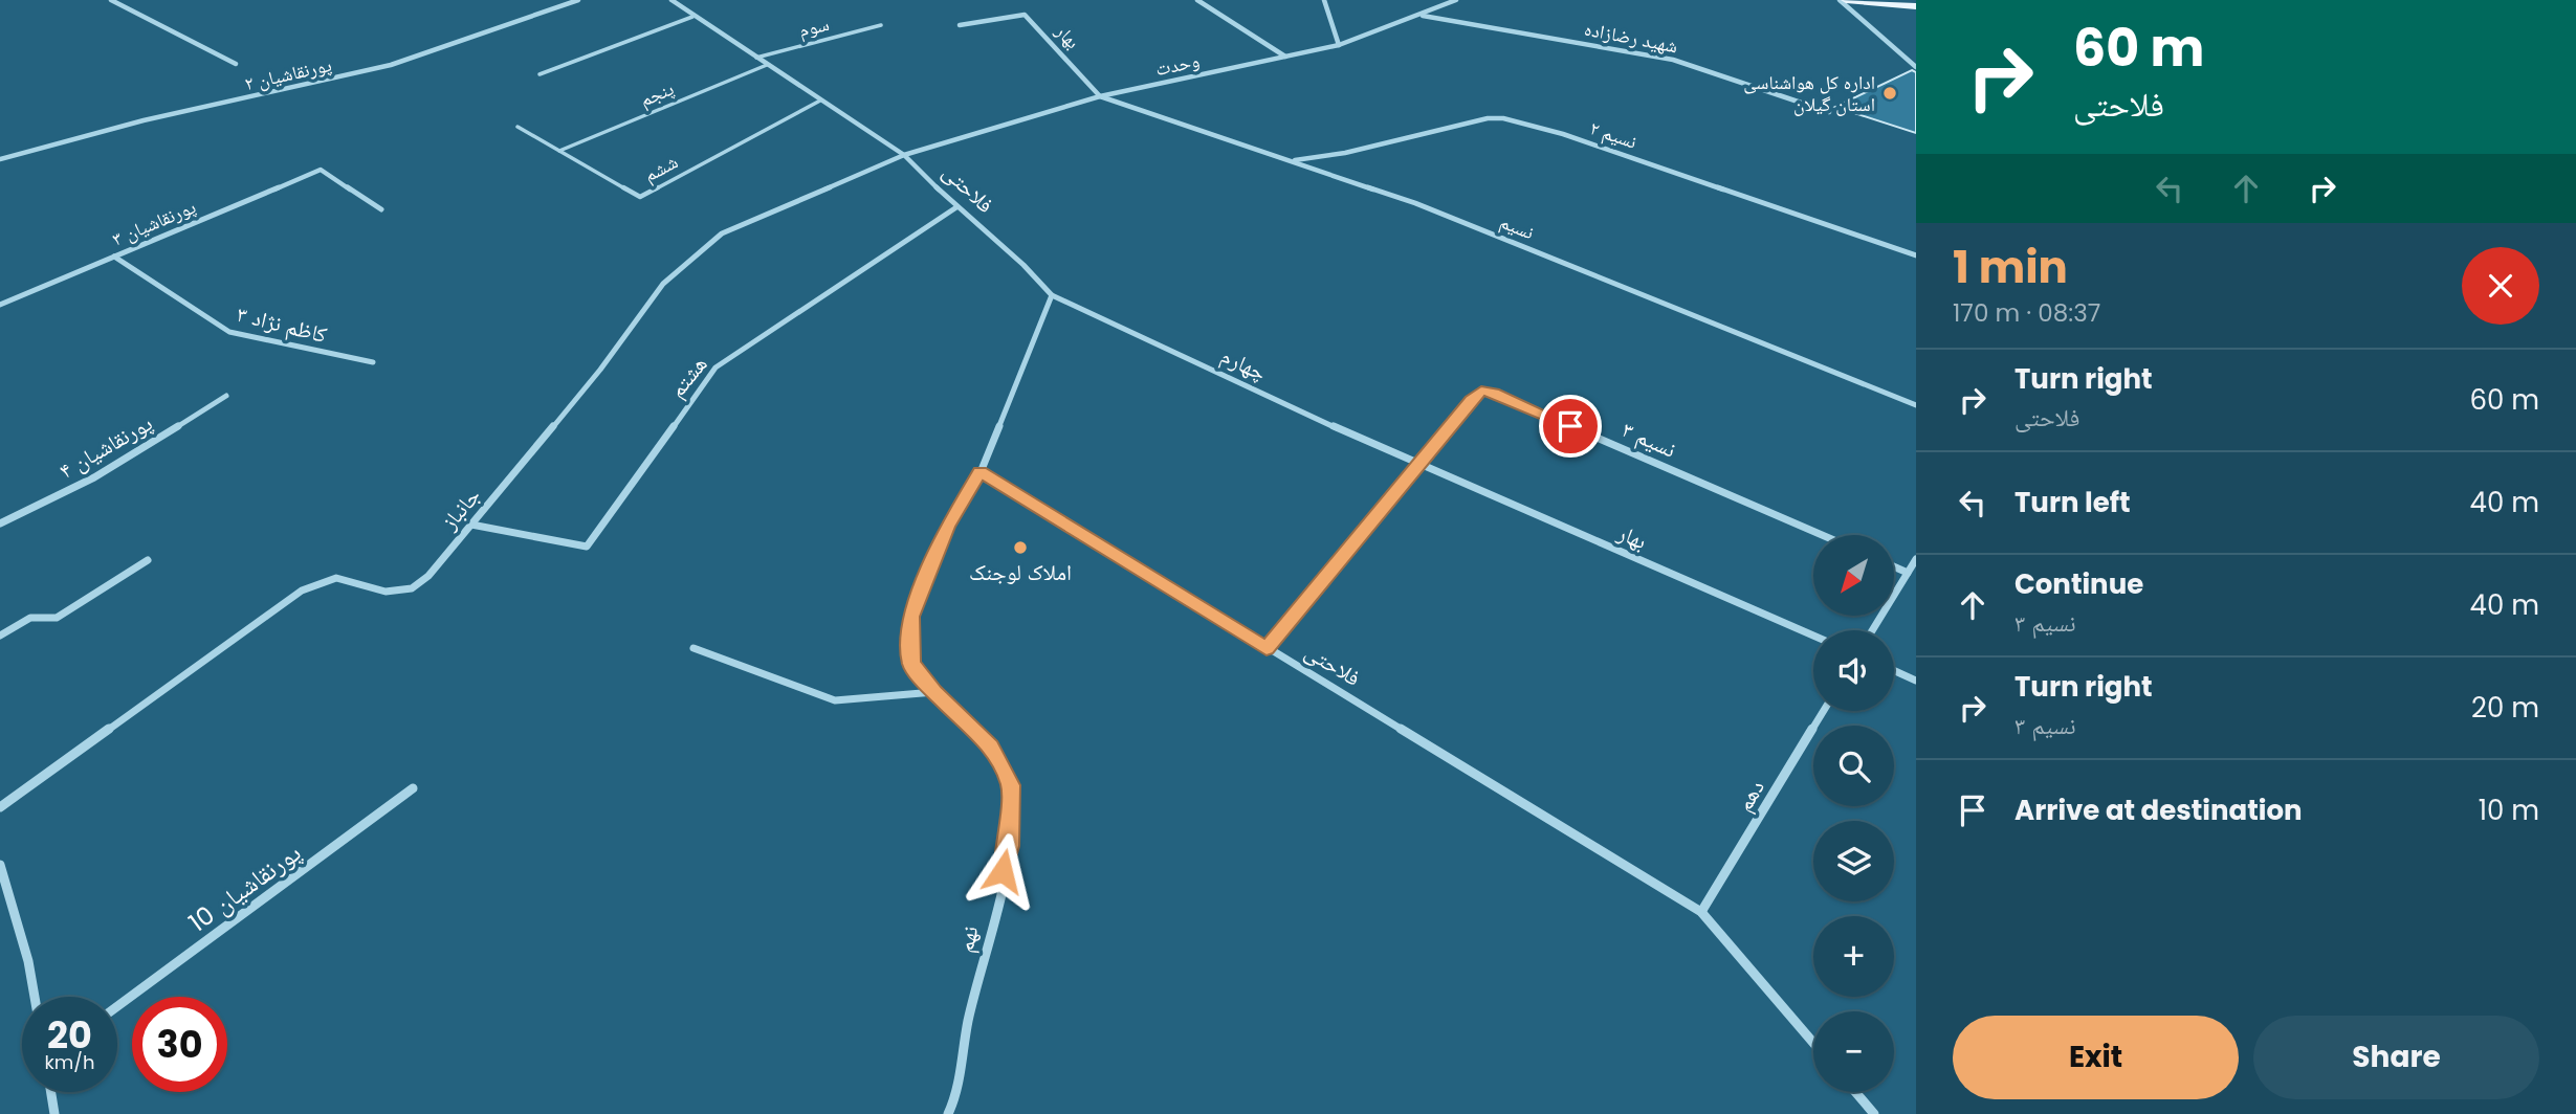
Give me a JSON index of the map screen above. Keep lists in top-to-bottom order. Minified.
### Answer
{"streets":{"street":["بهار","شهید رضازاده","وحدت","پورنقاشیان ۲","نسیم ٢","فلاحتی","پورنقاشیان ۳","نسیم","کاظم نژاد ۳","چهارم","هشتم","نسیم ۳","پورنقاشیان ۴","جانباز","دهم","پورنقاشیان 10","نهم"],"lane":["سوم","پنجم","ششم"]},"crossings":[["سوم","فلاحتی"],["بهار","وحدت"],["بهار","نسیم"],["بهار","چهارم"],["بهار","نسیم ۳"],["شهید رضازاده","وحدت"],["وحدت","فلاحتی"],["وحدت","نسیم"],["وحدت","جانباز"],["پنجم","ششم"],["پنجم","فلاحتی"],["نسیم ٢","نسیم"],["ششم","فلاحتی"],["فلاحتی","چهارم"],["فلاحتی","هشتم"],["فلاحتی","نسیم ۳"],["فلاحتی","جانباز"],["فلاحتی","دهم"],["فلاحتی","نهم"],["پورنقاشیان ۳","کاظم نژاد ۳"],["چهارم","نسیم ۳"],["هشتم","جانباز"]],"places":["اداره کل هواشناسی استان گیلان","املاک لوجنک"],"north":"bottom left","page":{"turn":["60 m","فلاحتی"],"heading":["1 min","170 m · 08:37"],"list":[{"name":"Turn right","note":"فلاحتی","value":"60 m"},{"name":"Turn left","value":"40 m"},{"name":"Continue","note":"نسیم ۳","value":"40 m"},{"name":"Turn right","note":"نسیم ۳","value":"20 m"},{"name":"Arrive at destination","value":"10 m"}],"map_buttons":["+","−"],"speed":"20 km/h","limit":"30","buttons":["Exit","Share"]}}
